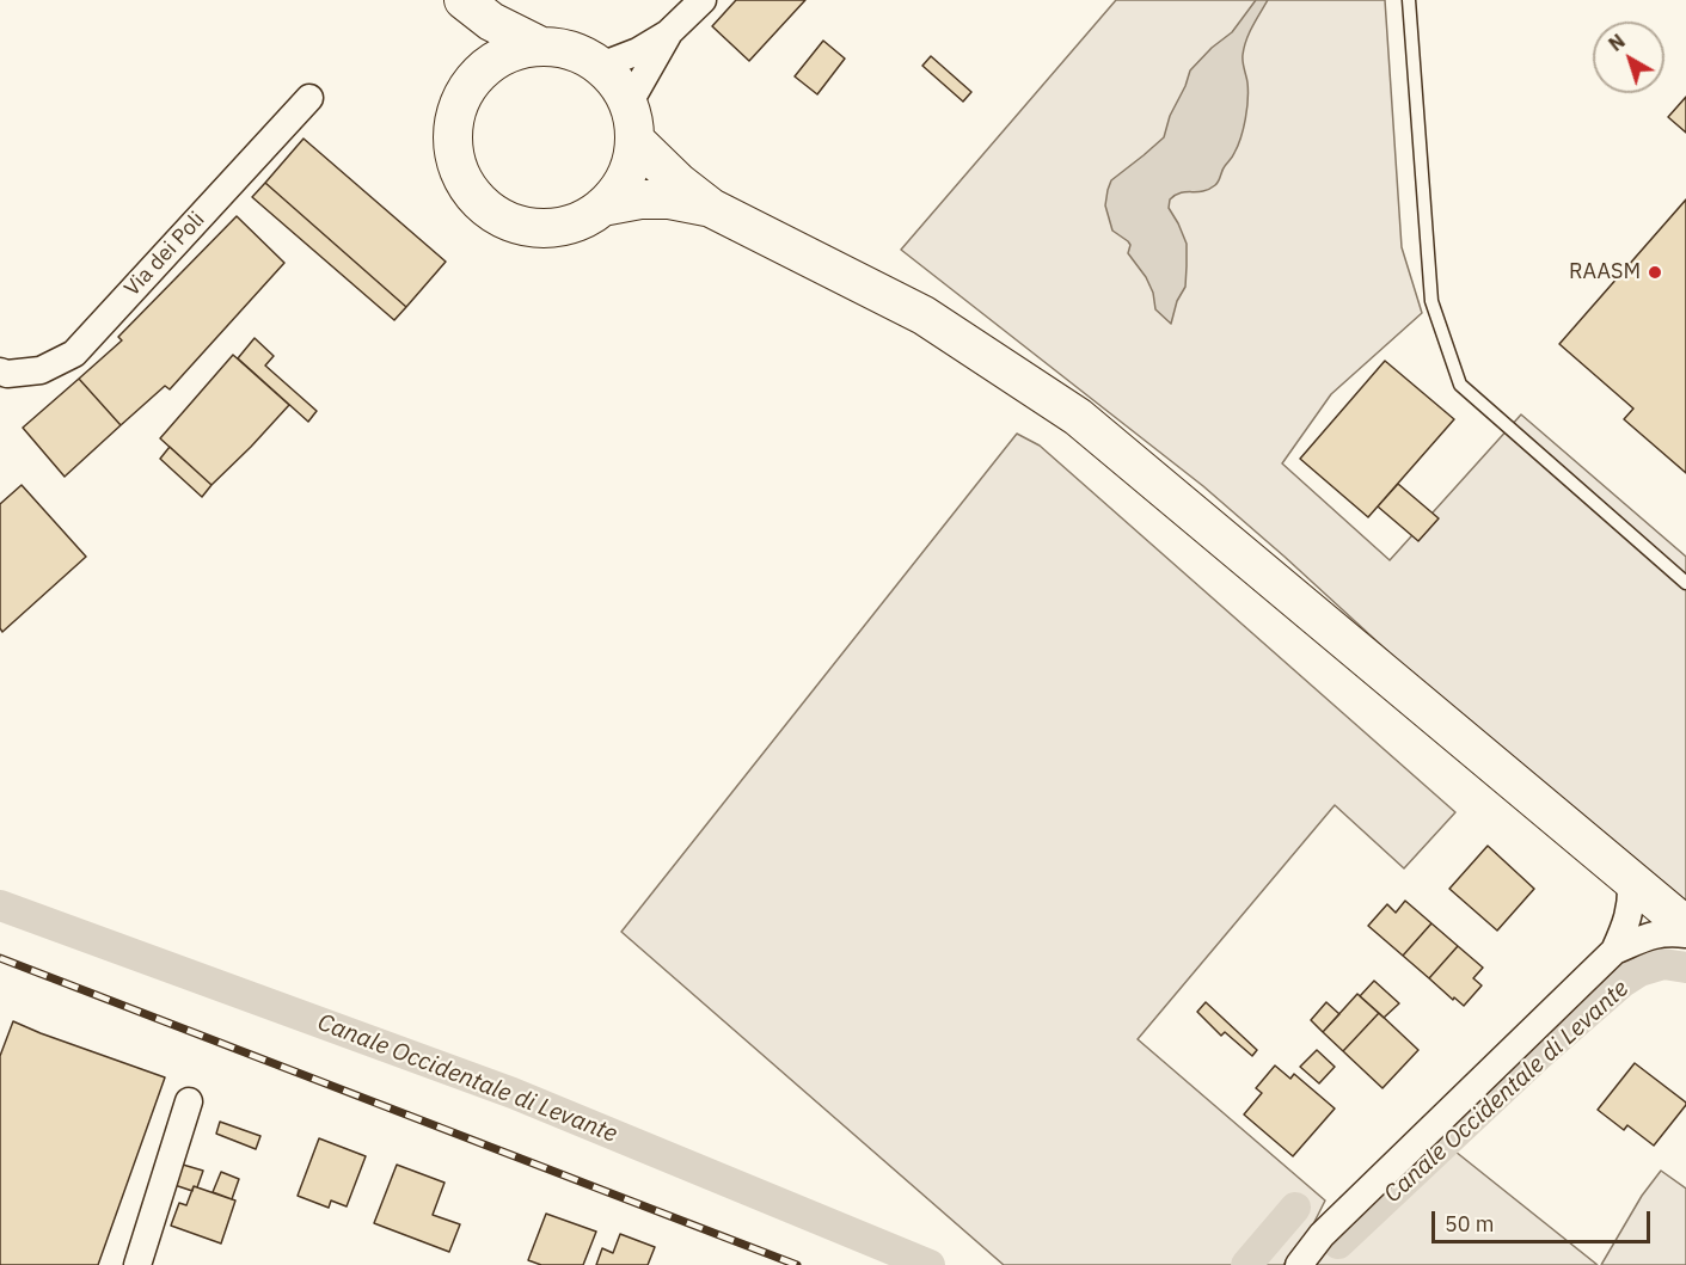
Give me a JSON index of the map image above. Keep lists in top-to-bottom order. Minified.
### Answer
{"streets":{"street":["Via dei Poli"]},"water":["Canale Occidentale di Levante"],"places":["RAASM"],"scale_bar":"50 m","north":"top left"}
